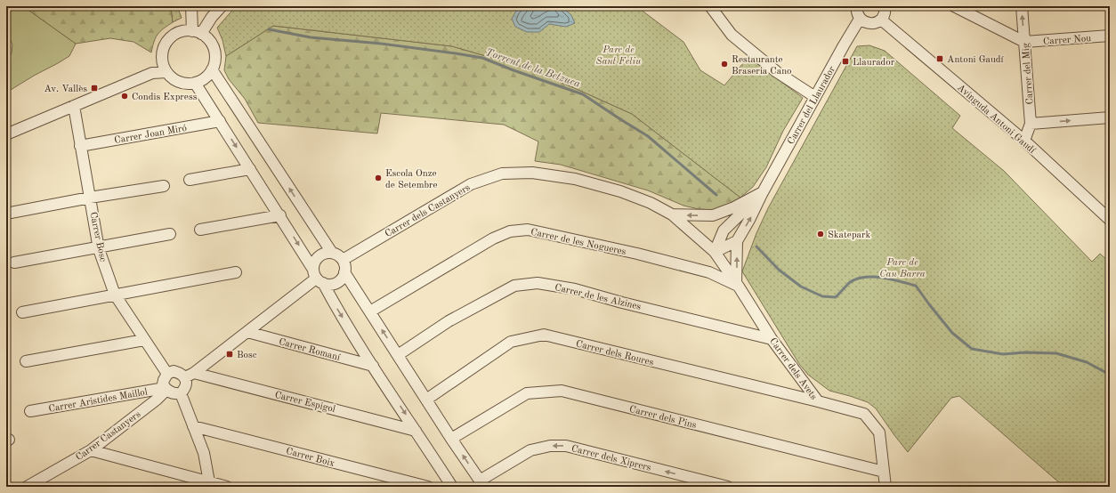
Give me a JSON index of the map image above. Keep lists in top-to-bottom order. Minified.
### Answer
{"streets":{"street":["Carrer Nou","Carrer del Mig","Carrer del Llaurador","Avinguda Antoni Gaudí","Carrer Joan Miró","Carrer dels Castanyers","Carrer Bosc","Carrer de les Nogueres","Carrer de les Alzines","Carrer Romaní","Carrer dels Roures","Carrer dels Avets","Carrer Aristides Maillol","Carrer Espigol","Carrer dels Pins","Carrer Castanyers","Carrer Boix","Carrer dels Xiprers"]},"crossings":[["Carrer Nou","Carrer del Mig"],["Carrer del Mig","Avinguda Antoni Gaudí"],["Carrer del Llaurador","Carrer dels Castanyers"],["Carrer Joan Miró","Carrer Bosc"],["Carrer dels Castanyers","Carrer de les Nogueres"],["Carrer dels Castanyers","Carrer dels Avets"],["Carrer Bosc","Carrer Aristides Maillol"],["Carrer Bosc","Carrer Espigol"],["Carrer Bosc","Carrer Castanyers"],["Carrer de les Nogueres","Carrer dels Avets"],["Carrer de les Alzines","Carrer dels Avets"],["Carrer dels Roures","Carrer dels Avets"],["Carrer dels Avets","Carrer dels Pins"],["Carrer Aristides Maillol","Carrer Espigol"],["Carrer Aristides Maillol","Carrer Castanyers"],["Carrer Espigol","Carrer Castanyers"]],"one_way":["Carrer dels Xiprers"],"water":["Torrent de la Betzuca"],"parks":["Parc de Sant Feliu","Parc de Can Barra"],"places":{"transit":["Antoni Gaudí","Llaurador","Av. Vallès","Bosc"],"other":["Restaurante Braseria Cano","Condis Express","Escola Onze de Setembre","Skatepark"]}}
